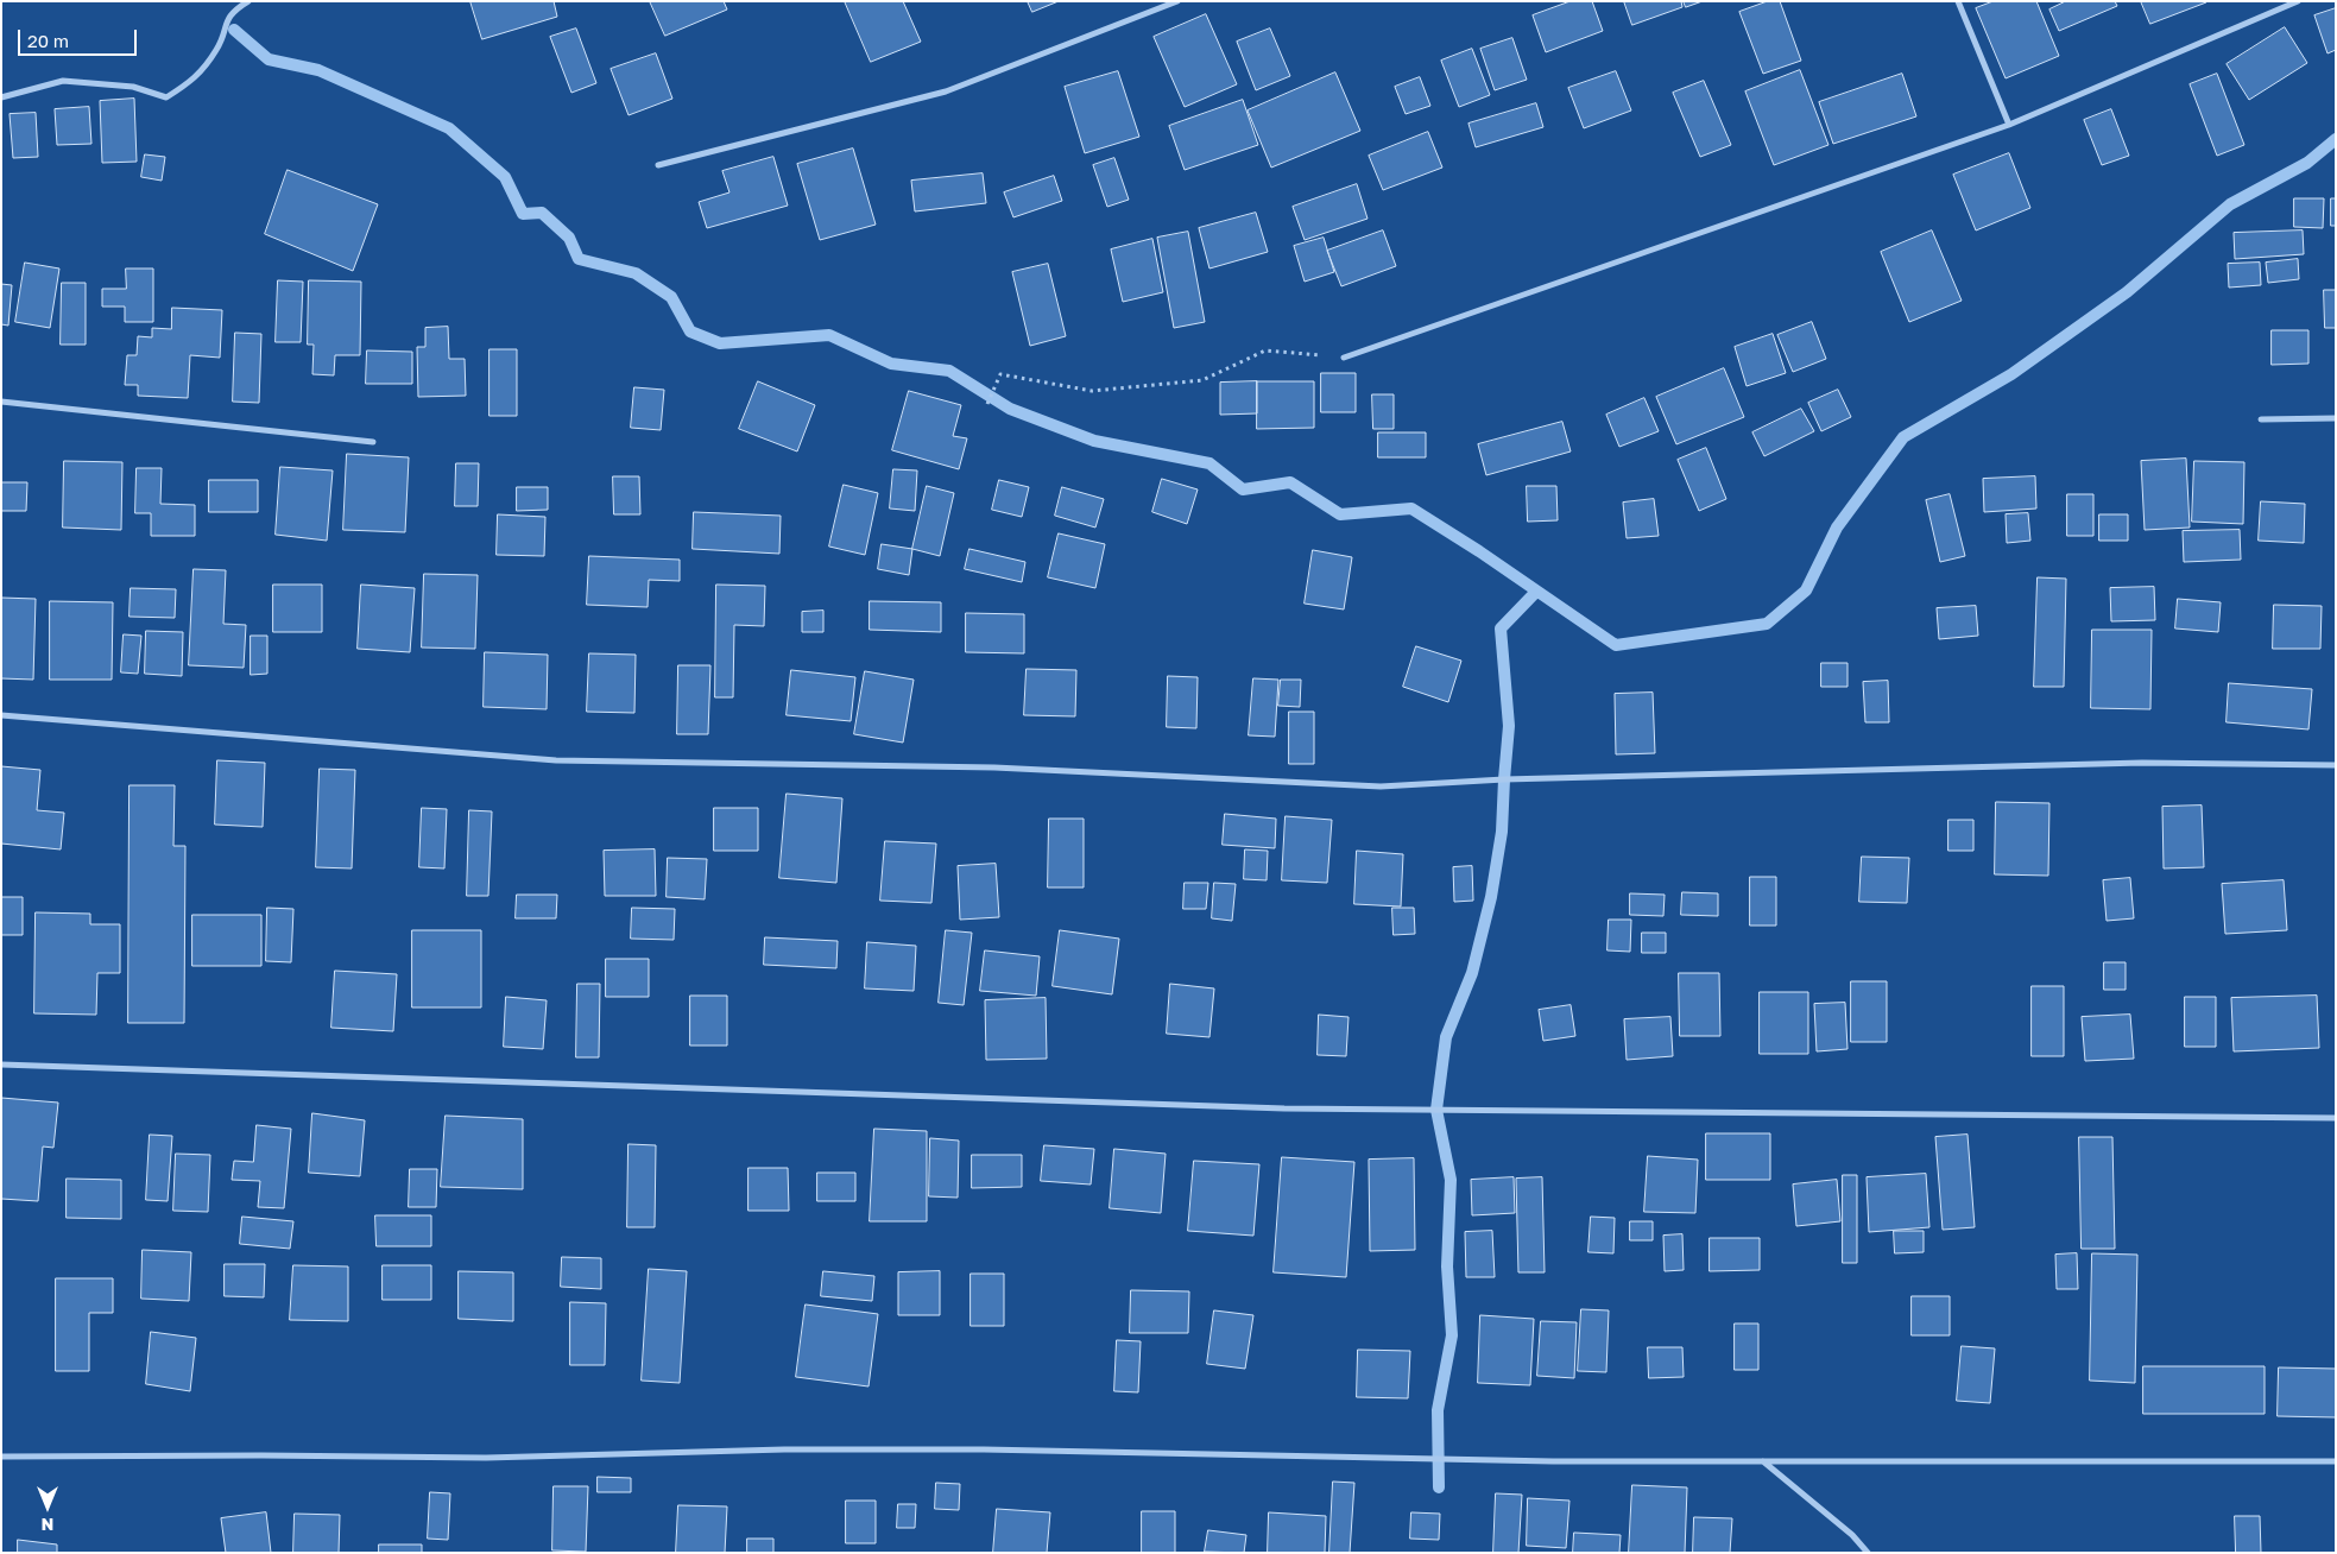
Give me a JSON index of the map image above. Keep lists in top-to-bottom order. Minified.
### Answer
{"scale_bar":"20 m","north":"bottom"}
